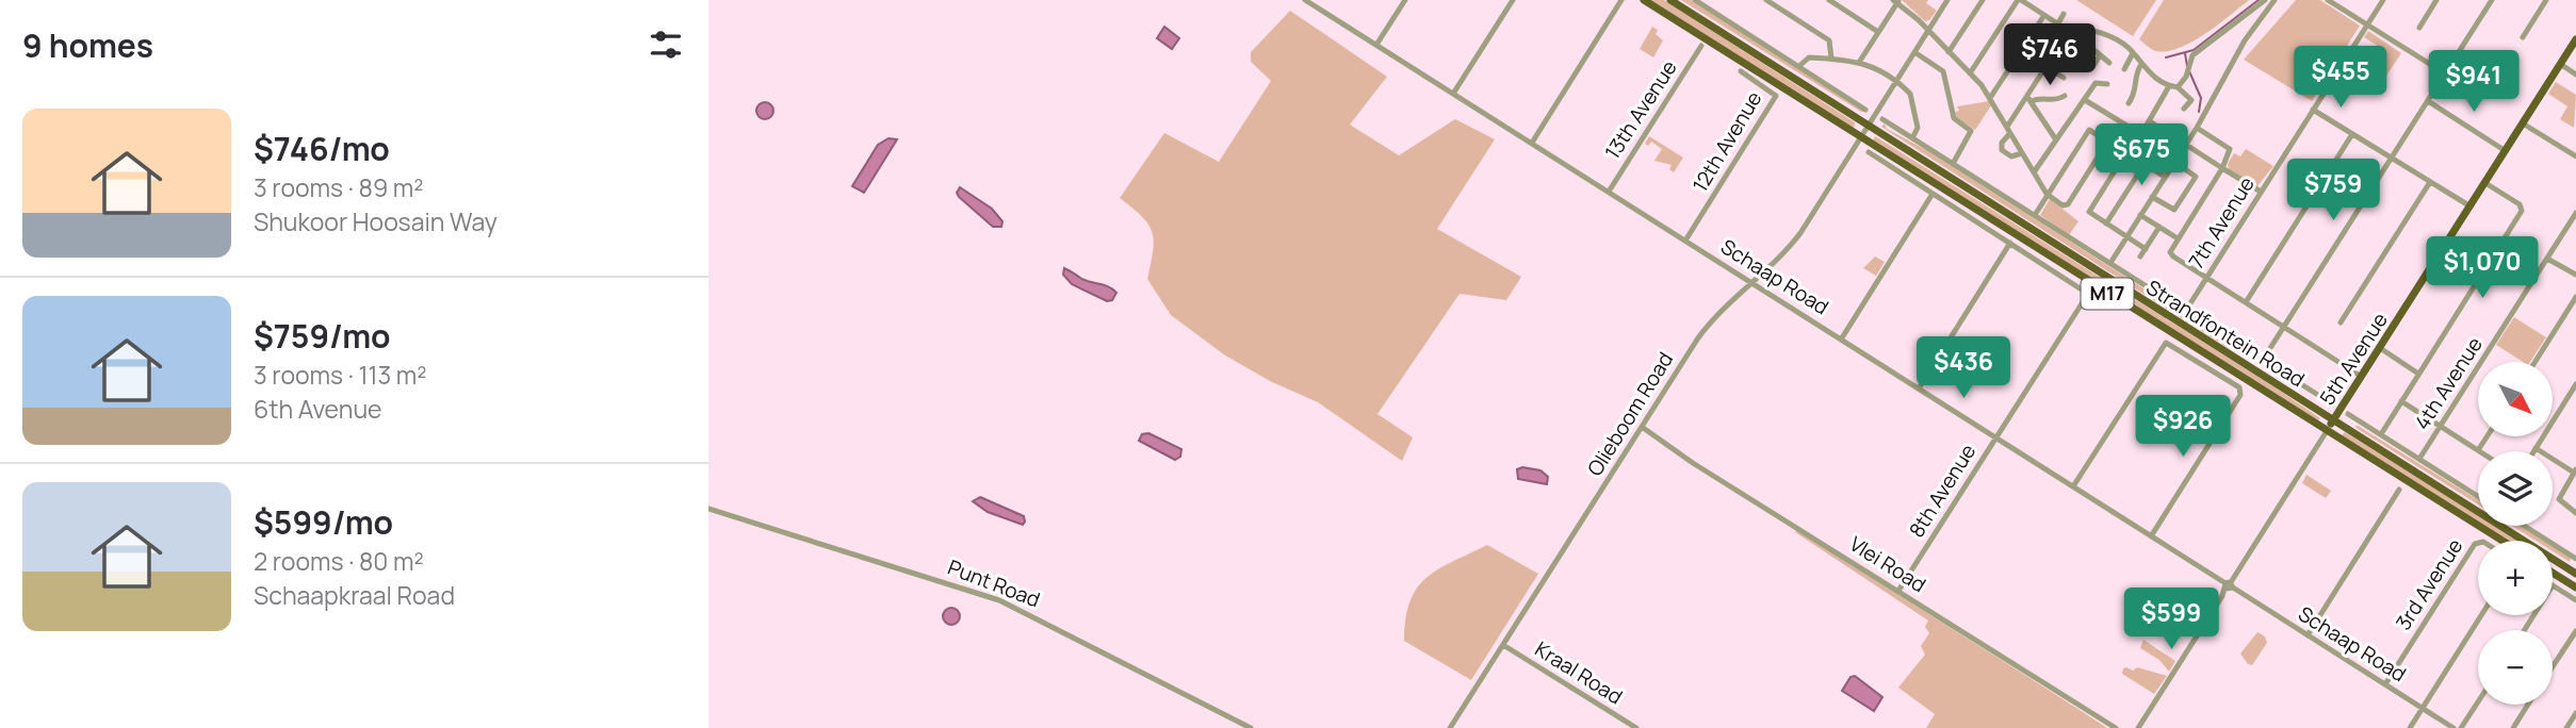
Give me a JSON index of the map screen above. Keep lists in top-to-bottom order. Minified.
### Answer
{"streets":{"main road":["M17","Strandfontein Road","5th Avenue"],"street":["13th Avenue","12th Avenue","7th Avenue","Schaap Road","4th Avenue","Olieboom Road","8th Avenue","Vlei Road","Punt Road","3rd Avenue","Kraal Road"]},"crossings":[["13th Avenue","Schaap Road"],["12th Avenue","Schaap Road"],["7th Avenue","Strandfontein Road"],["Schaap Road","Olieboom Road"],["Schaap Road","8th Avenue"],["Schaap Road","3rd Avenue"],["Strandfontein Road","5th Avenue"],["Strandfontein Road","Olieboom Road"],["Olieboom Road","Vlei Road"],["Olieboom Road","Kraal Road"],["8th Avenue","Vlei Road"]],"north":"bottom right","page":{"heading":"9 homes","price":["$746","$455","$941","$675","$759","$1,070","$436","$926","$599"],"list":[{"name":"$746/mo","note":"3 rooms · 89 m² · Shukoor Hoosain Way"},{"name":"$759/mo","note":"3 rooms · 113 m² · 6th Avenue"},{"name":"$599/mo","note":"2 rooms · 80 m² · Schaapkraal Road"}],"map_buttons":["+","−"]}}
